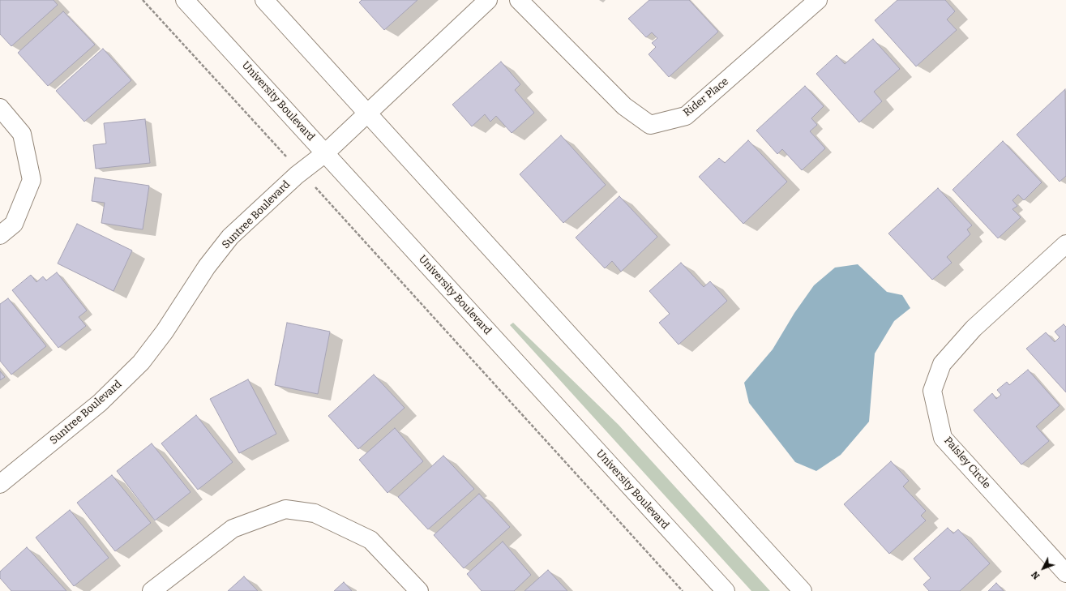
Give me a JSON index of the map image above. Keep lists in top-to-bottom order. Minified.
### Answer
{"streets":{"street":["Rider Place","University Boulevard","Suntree Boulevard","Paisley Circle"]},"crossings":[["University Boulevard","Suntree Boulevard"]],"north":"bottom left"}
